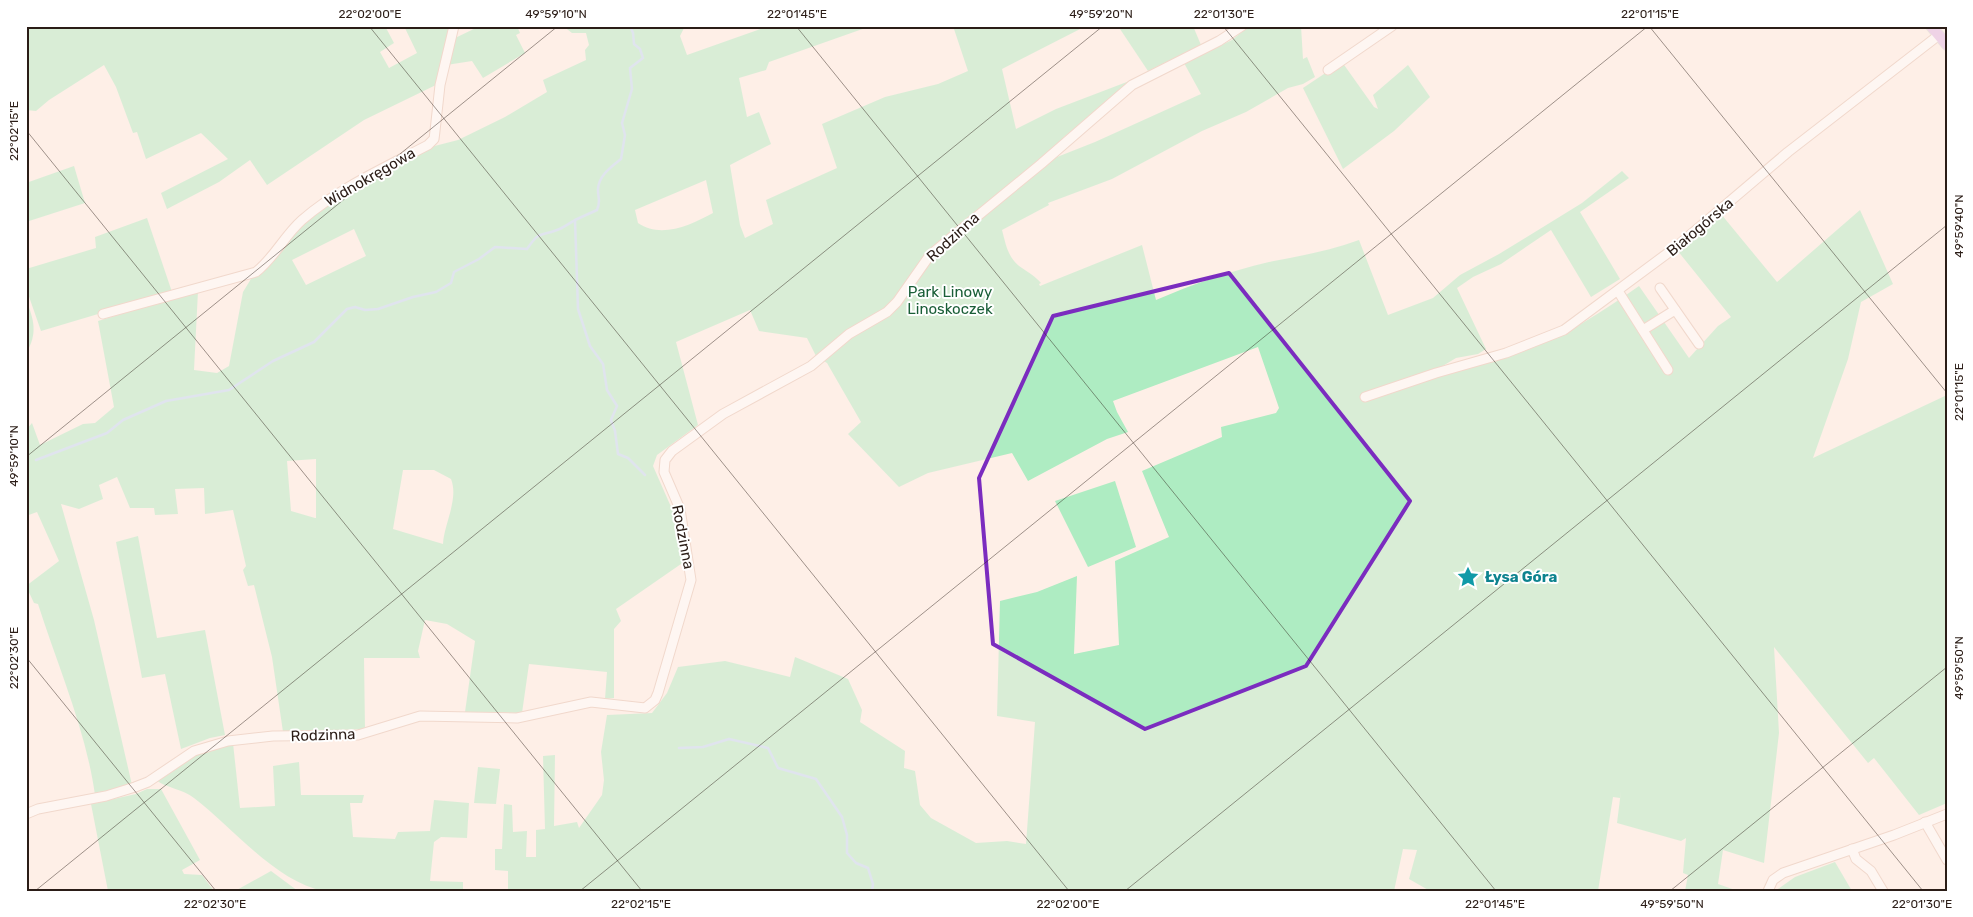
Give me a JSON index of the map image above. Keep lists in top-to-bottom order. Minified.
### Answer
{"streets":{"street":["Widnokręgowa","Białogórska","Rodzinna"]},"parks":["Park Linowy Linoskoczek"],"places":{"place":["Łysa Góra"]},"coordinates":["22°02'00\"E","49°59'10\"N","22°01'45\"E","49°59'20\"N","22°01'30\"E","22°01'15\"E","22°02'15\"E","49°59'40\"N","22°02'30\"E","49°59'50\"N"]}
